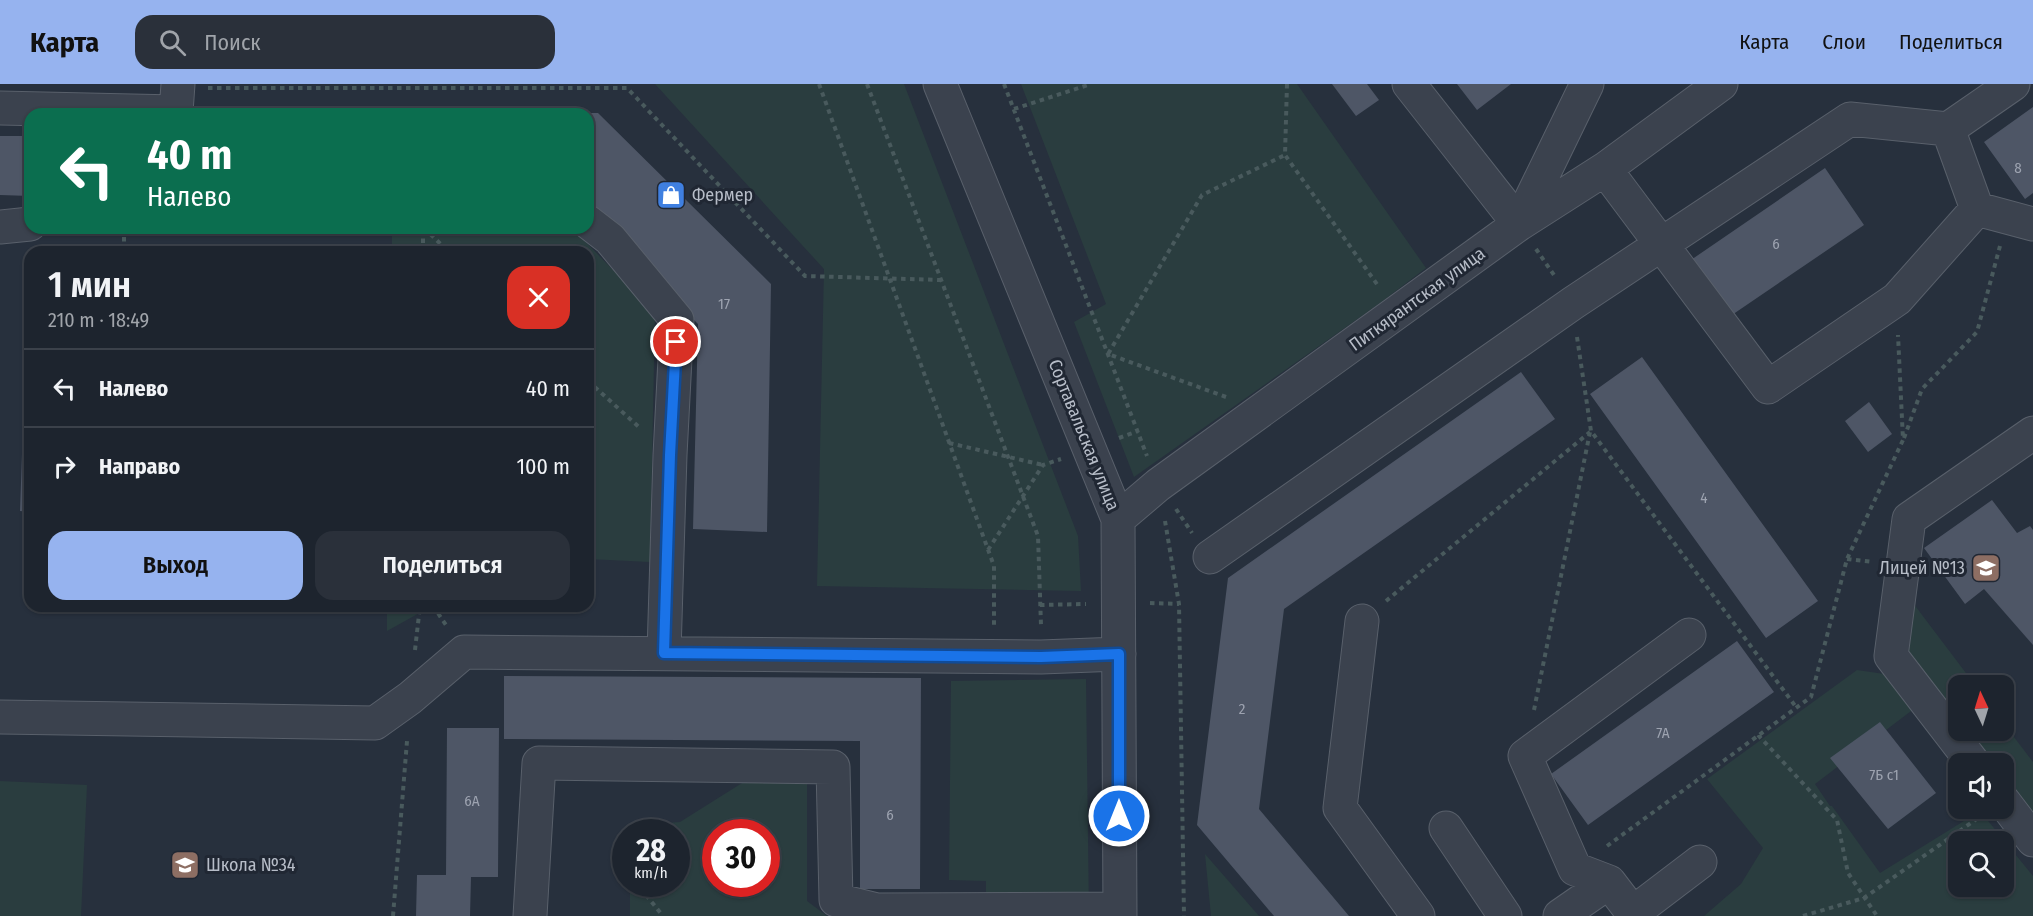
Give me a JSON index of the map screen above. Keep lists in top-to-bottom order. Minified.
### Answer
{"streets":{"street":["Питкярантская улица","Сортавальская улица"]},"crossings":[["Питкярантская улица","Сортавальская улица"]],"places":{"shop":["Фермер"],"school or university":["Лицей №13","Школа №34"]},"house_numbers":["8","6","17","4","2","7А","7Б с1","6А","6"],"north":"top","page":{"header":"Карта","search":"Поиск","nav":["Карта","Слои","Поделиться"],"turn":["40 m","Налево"],"heading":["1 мин","210 m · 18:49"],"list":[{"name":"Налево","value":"40 m"},{"name":"Направо","value":"100 m"}],"buttons":["Выход","Поделиться"],"speed":"28 km/h","limit":"30"}}
